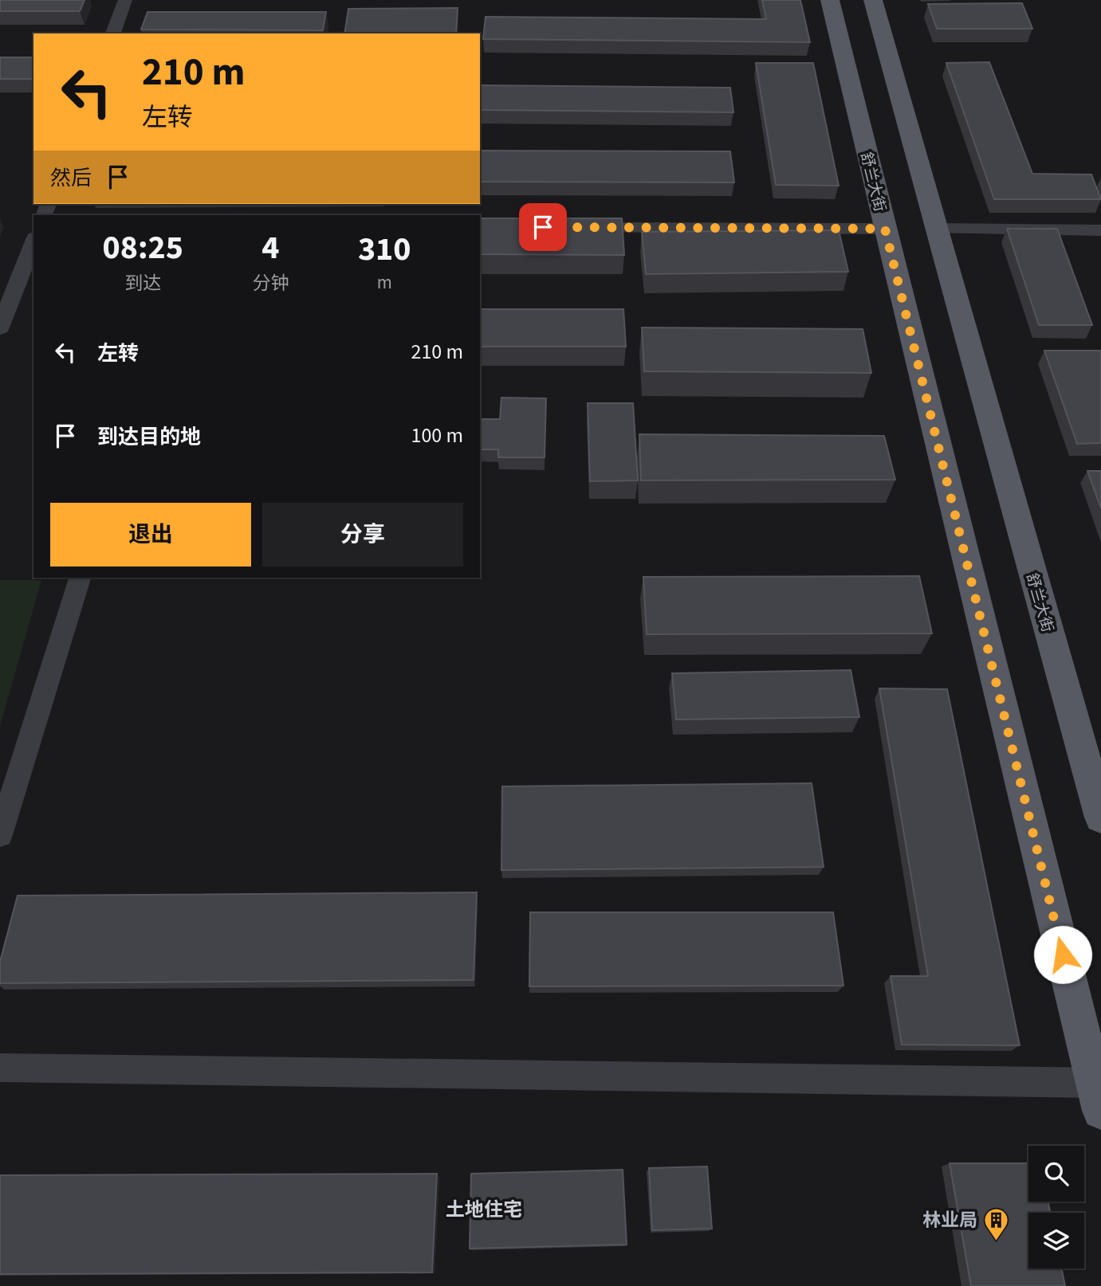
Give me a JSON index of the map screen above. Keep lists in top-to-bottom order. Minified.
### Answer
{"streets":{"main road":["舒兰大街"]},"districts":["土地住宅"],"places":{"building":["林业局"]},"page":{"turn":["210 m","左转"],"then":"然后","eta":["08:25","到达","4","分钟","310","m"],"list":[{"name":"左转","value":"210 m"},{"name":"到达目的地","value":"100 m"}],"buttons":["退出","分享"]}}
